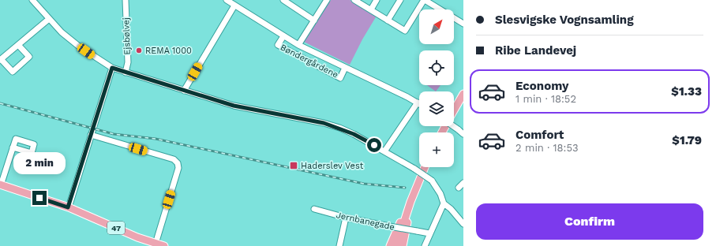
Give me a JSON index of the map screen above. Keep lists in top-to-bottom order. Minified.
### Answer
{"streets":{"main road":["47"],"street":["Ejsbølvej","Bøndergårdene","Jernbanegade"]},"places":{"other":["REMA 1000"],"transit":["Haderslev Vest"]},"north":"top right","page":{"banner":["Slesvigske Vognsamling","Ribe Landevej"],"map_buttons":"+","list":[{"name":"Economy","note":"1 min · 18:52","value":"$1.33"},{"name":"Comfort","note":"2 min · 18:53","value":"$1.79"}],"bubble":"2 min","buttons":"Confirm"}}
